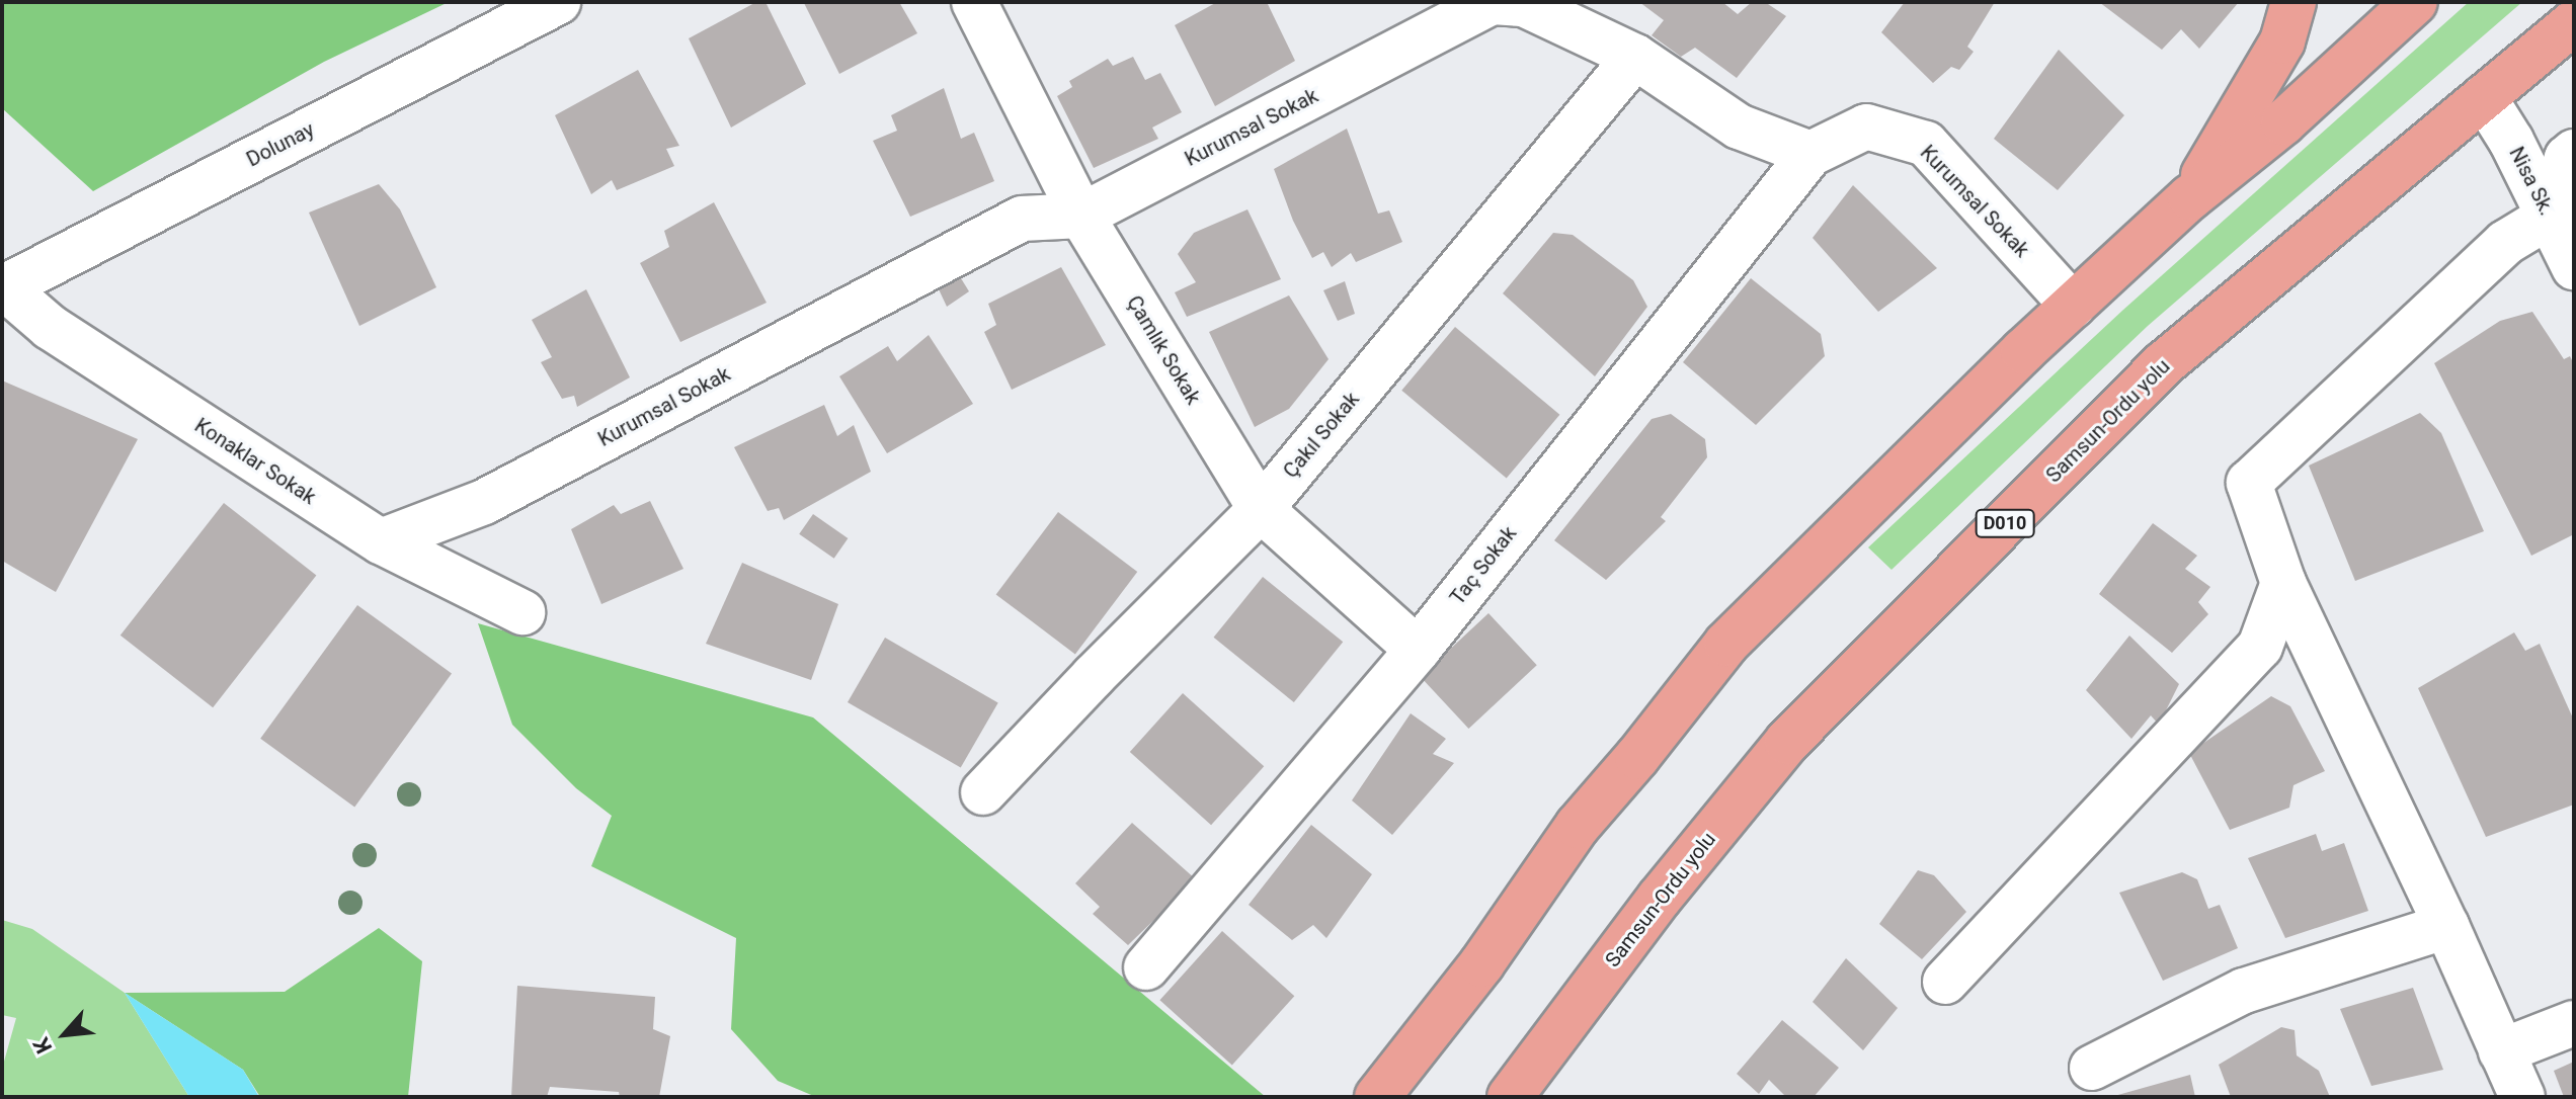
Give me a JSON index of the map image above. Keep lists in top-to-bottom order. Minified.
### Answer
{"streets":{"highway":["Samsun-Ordu yolu","D010"],"street":["Kurumsal Sokak","Dolunay","Nisa Sk.","Çamlık Sokak","Çakıl Sokak","Konaklar Sokak","Taç Sokak"]},"crossings":[["Kurumsal Sokak","Çamlık Sokak"],["Kurumsal Sokak","Çakıl Sokak"],["Kurumsal Sokak","Konaklar Sokak"],["Kurumsal Sokak","Taç Sokak"],["Dolunay","Konaklar Sokak"],["Nisa Sk.","Samsun-Ordu yolu"],["Çamlık Sokak","Çakıl Sokak"],["Çamlık Sokak","Taç Sokak"]],"north":"bottom left"}
